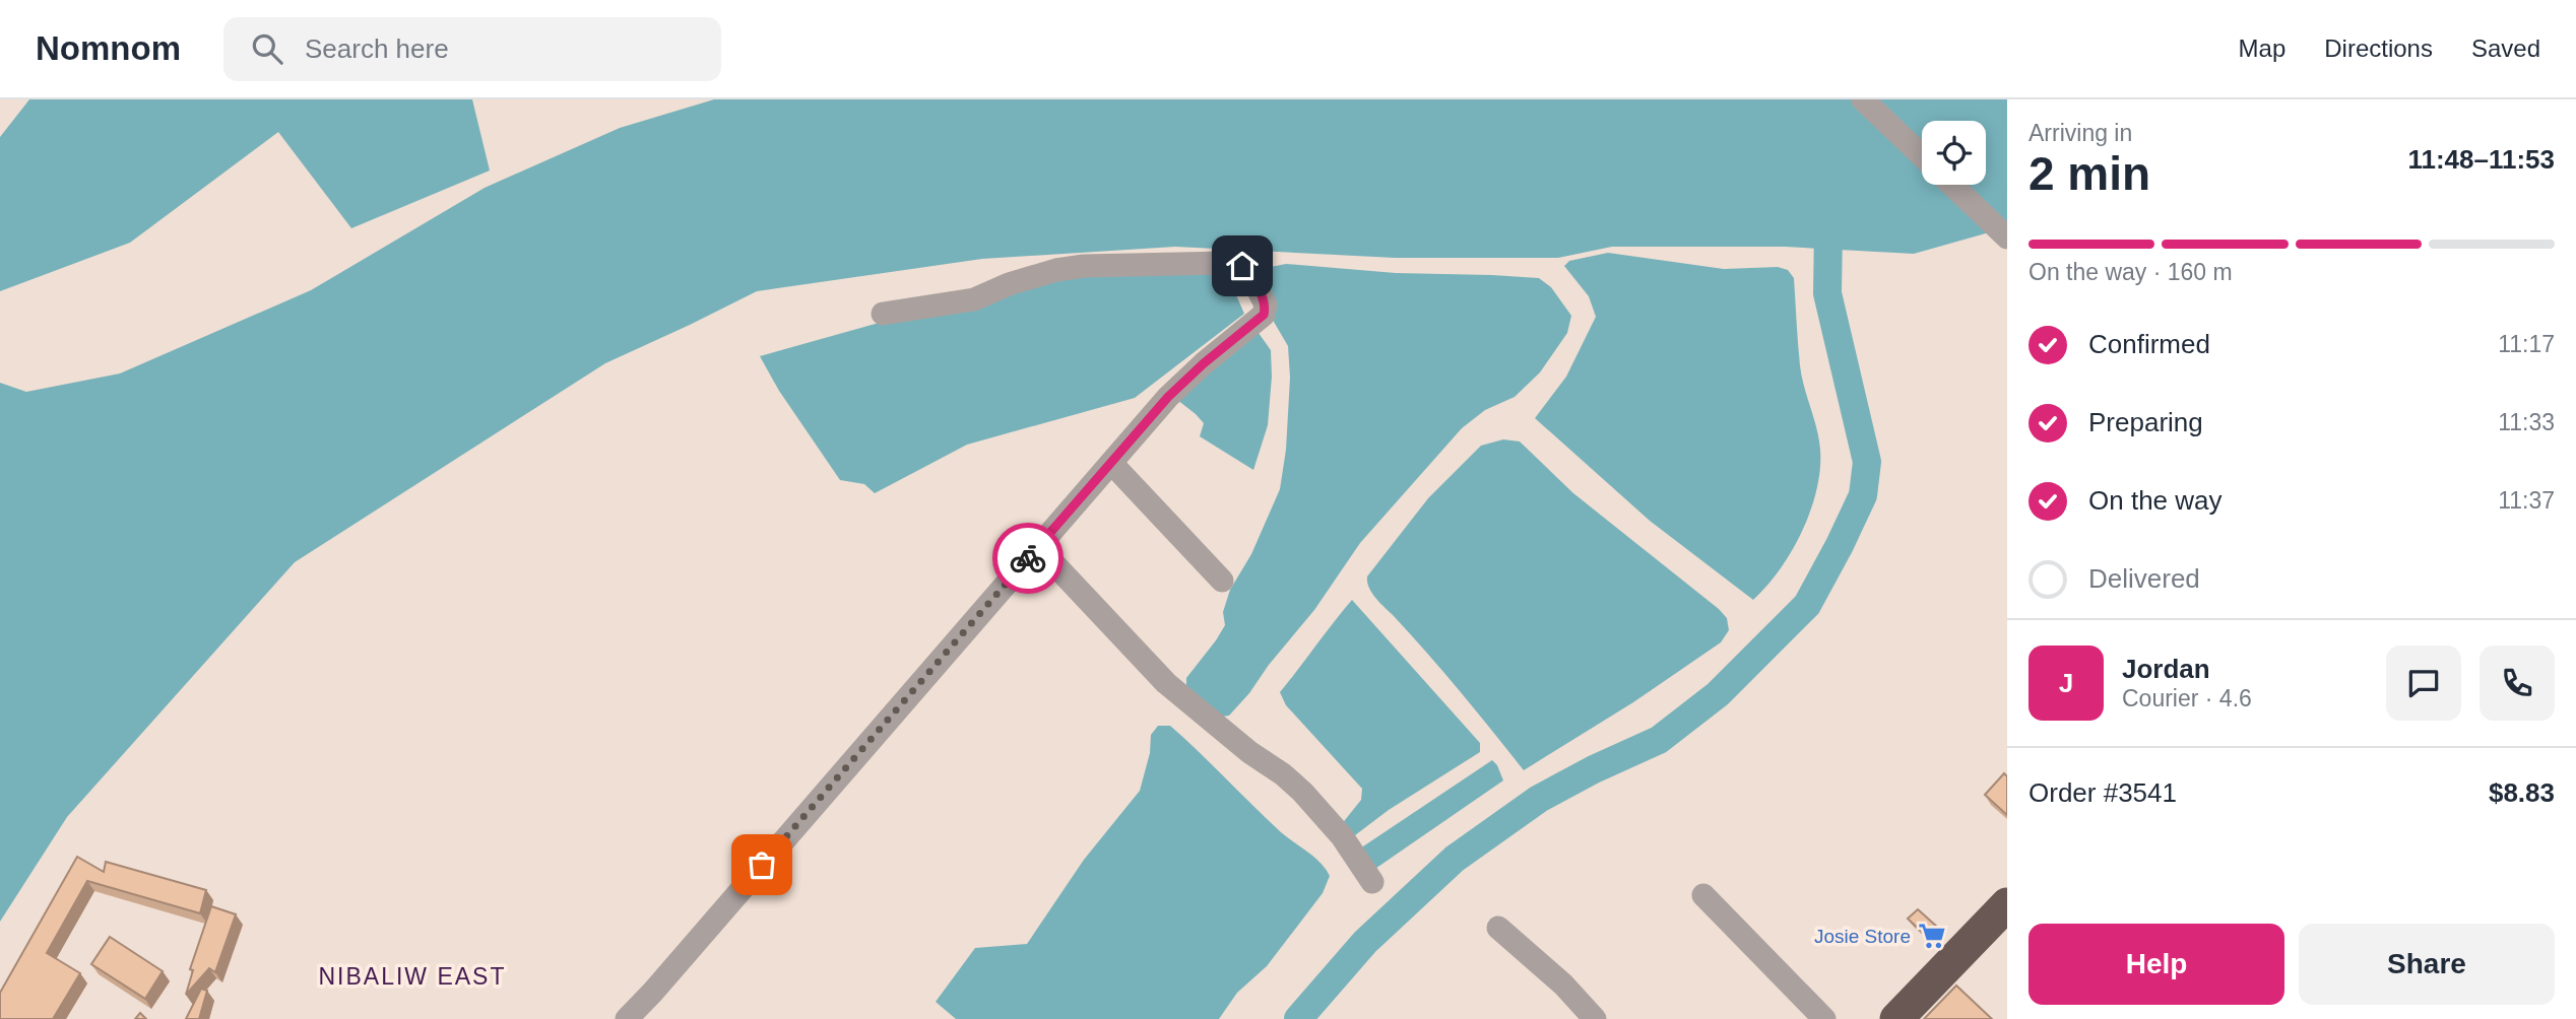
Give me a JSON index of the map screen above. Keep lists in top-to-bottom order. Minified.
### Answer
{"districts":["NIBALIW EAST"],"places":{"supermarket":["Josie Store"]},"page":{"header":"Nomnom","search":"Search here","nav":["Map","Directions","Saved"],"heading":["2 min","Arriving in","11:48–11:53"],"panel":["Jordan","Courier · 4.6","Order #3541","$8.83"],"bar":"On the way · 160 m","list":[["Confirmed","11:17"],["Preparing","11:33"],["On the way","11:37"],"Delivered"],"round":"J","buttons":["Help","Share"]}}
